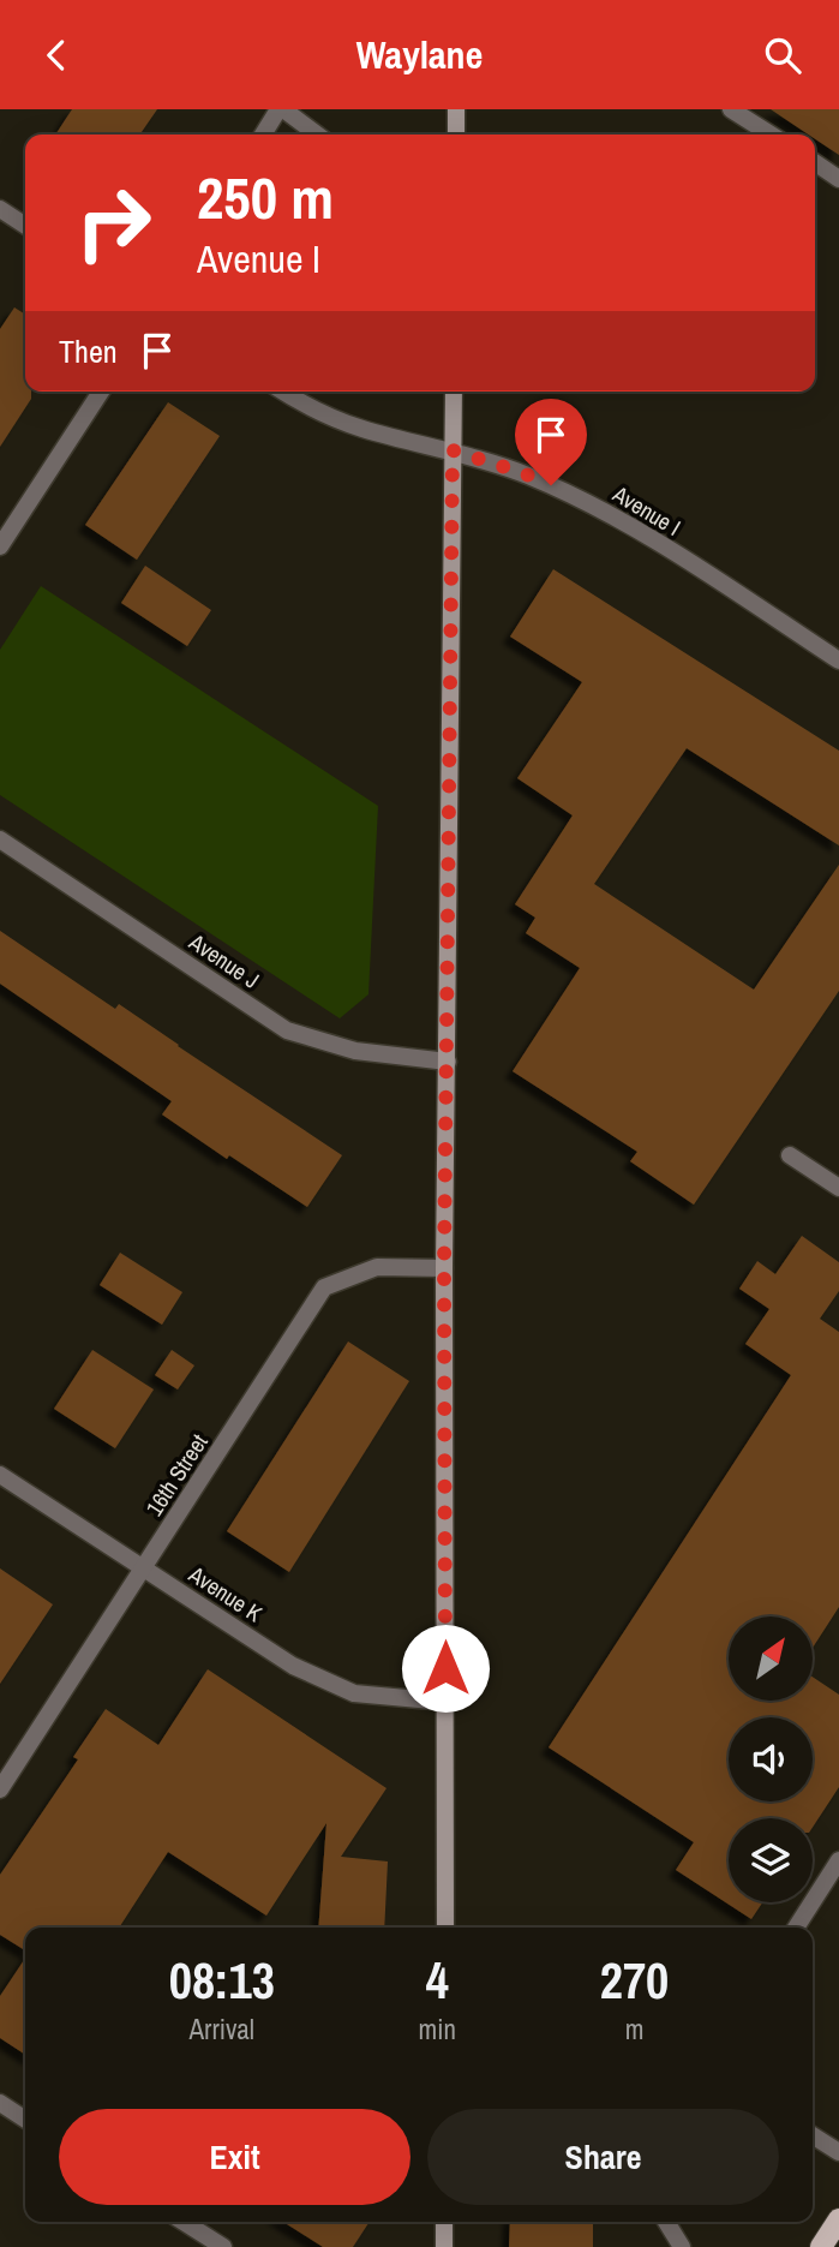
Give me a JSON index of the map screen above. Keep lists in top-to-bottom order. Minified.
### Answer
{"streets":{"street":["Avenue I","Avenue J","16th Street","Avenue K"]},"crossings":[["16th Street","Avenue K"]],"north":"top right","page":{"header":"Waylane","turn":["250 m","Avenue I"],"then":"Then","eta":["08:13","Arrival","4","min","270","m"],"buttons":["Exit","Share"]}}
